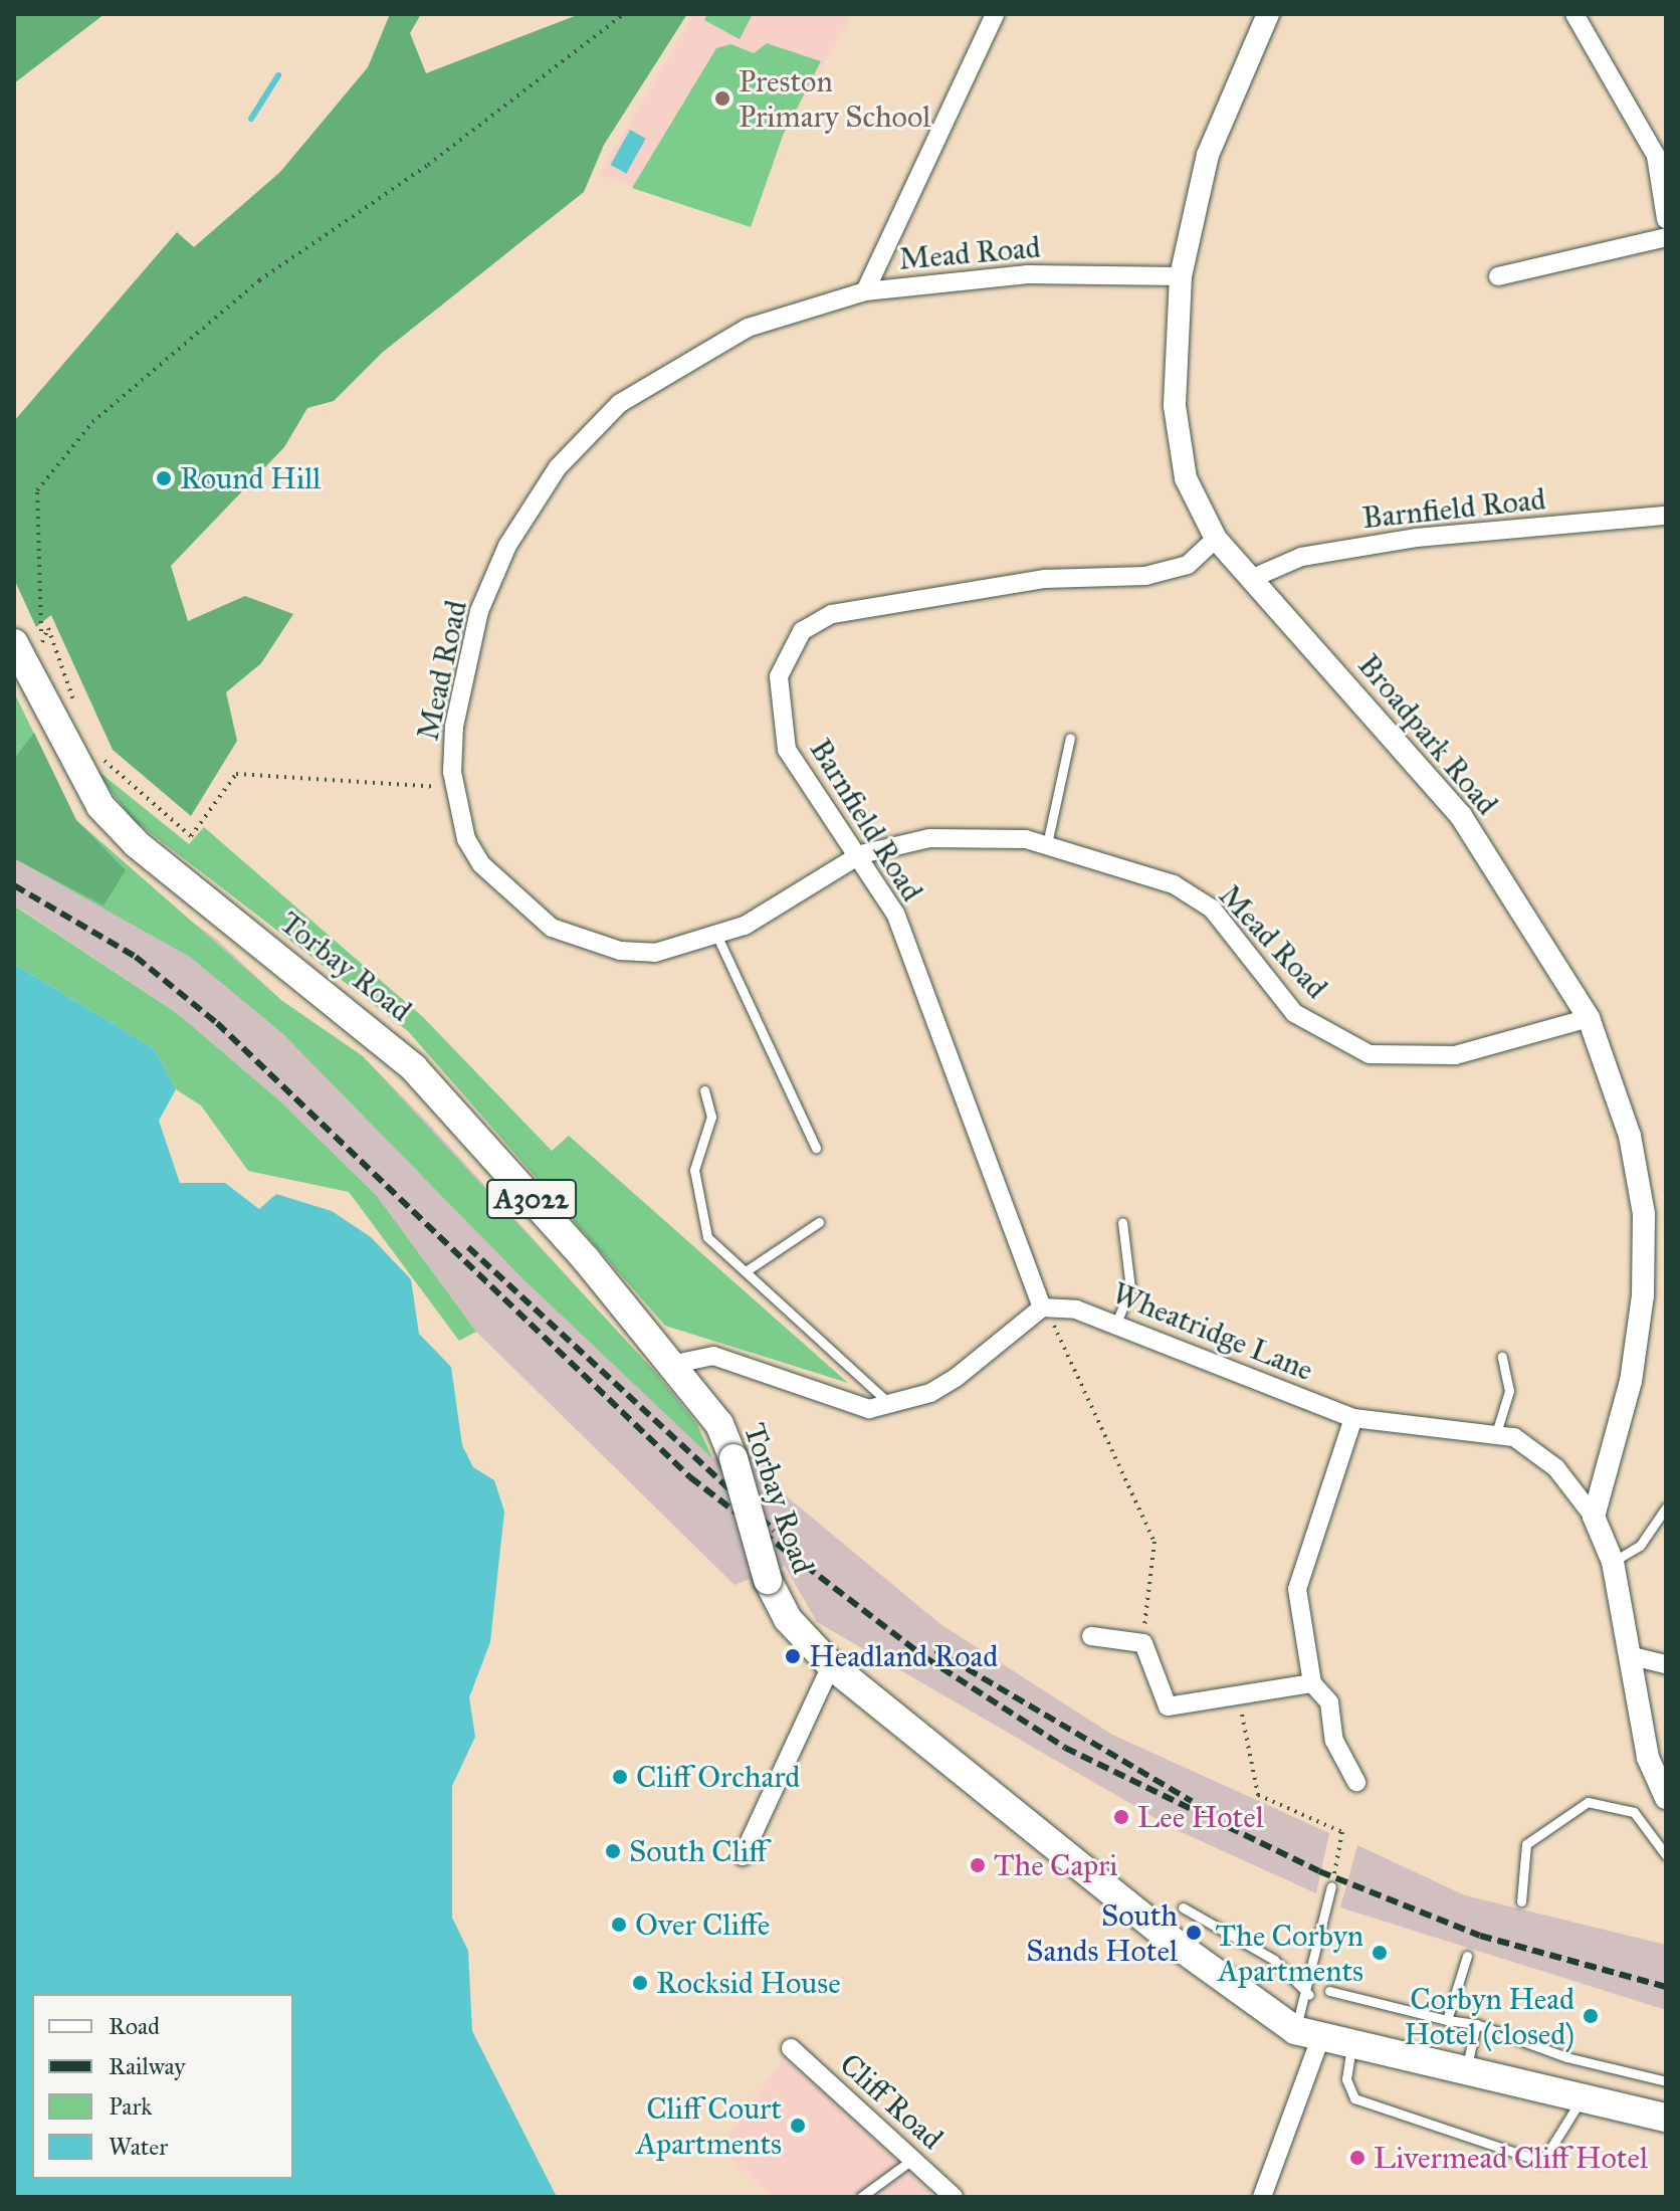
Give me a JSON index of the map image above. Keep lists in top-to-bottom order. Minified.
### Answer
{"streets":{"main road":["Torbay Road","A3022"],"street":["Mead Road","Barnfield Road","Broadpark Road","Wheatridge Lane","Cliff Road"]},"crossings":[["Mead Road","Barnfield Road"],["Mead Road","Broadpark Road"],["Barnfield Road","Broadpark Road"],["Barnfield Road","Wheatridge Lane"],["Broadpark Road","Wheatridge Lane"]],"places":["Preston Primary School","Round Hill","Headland Road","Cliff Orchard","Lee Hotel","South Cliff","The Capri","Over Cliffe","South Sands Hotel","The Corbyn Apartments","Rocksid House","Corbyn Head Hotel (closed)","Cliff Court Apartments","Livermead Cliff Hotel"],"legend":["Road","Railway","Park","Water"]}
